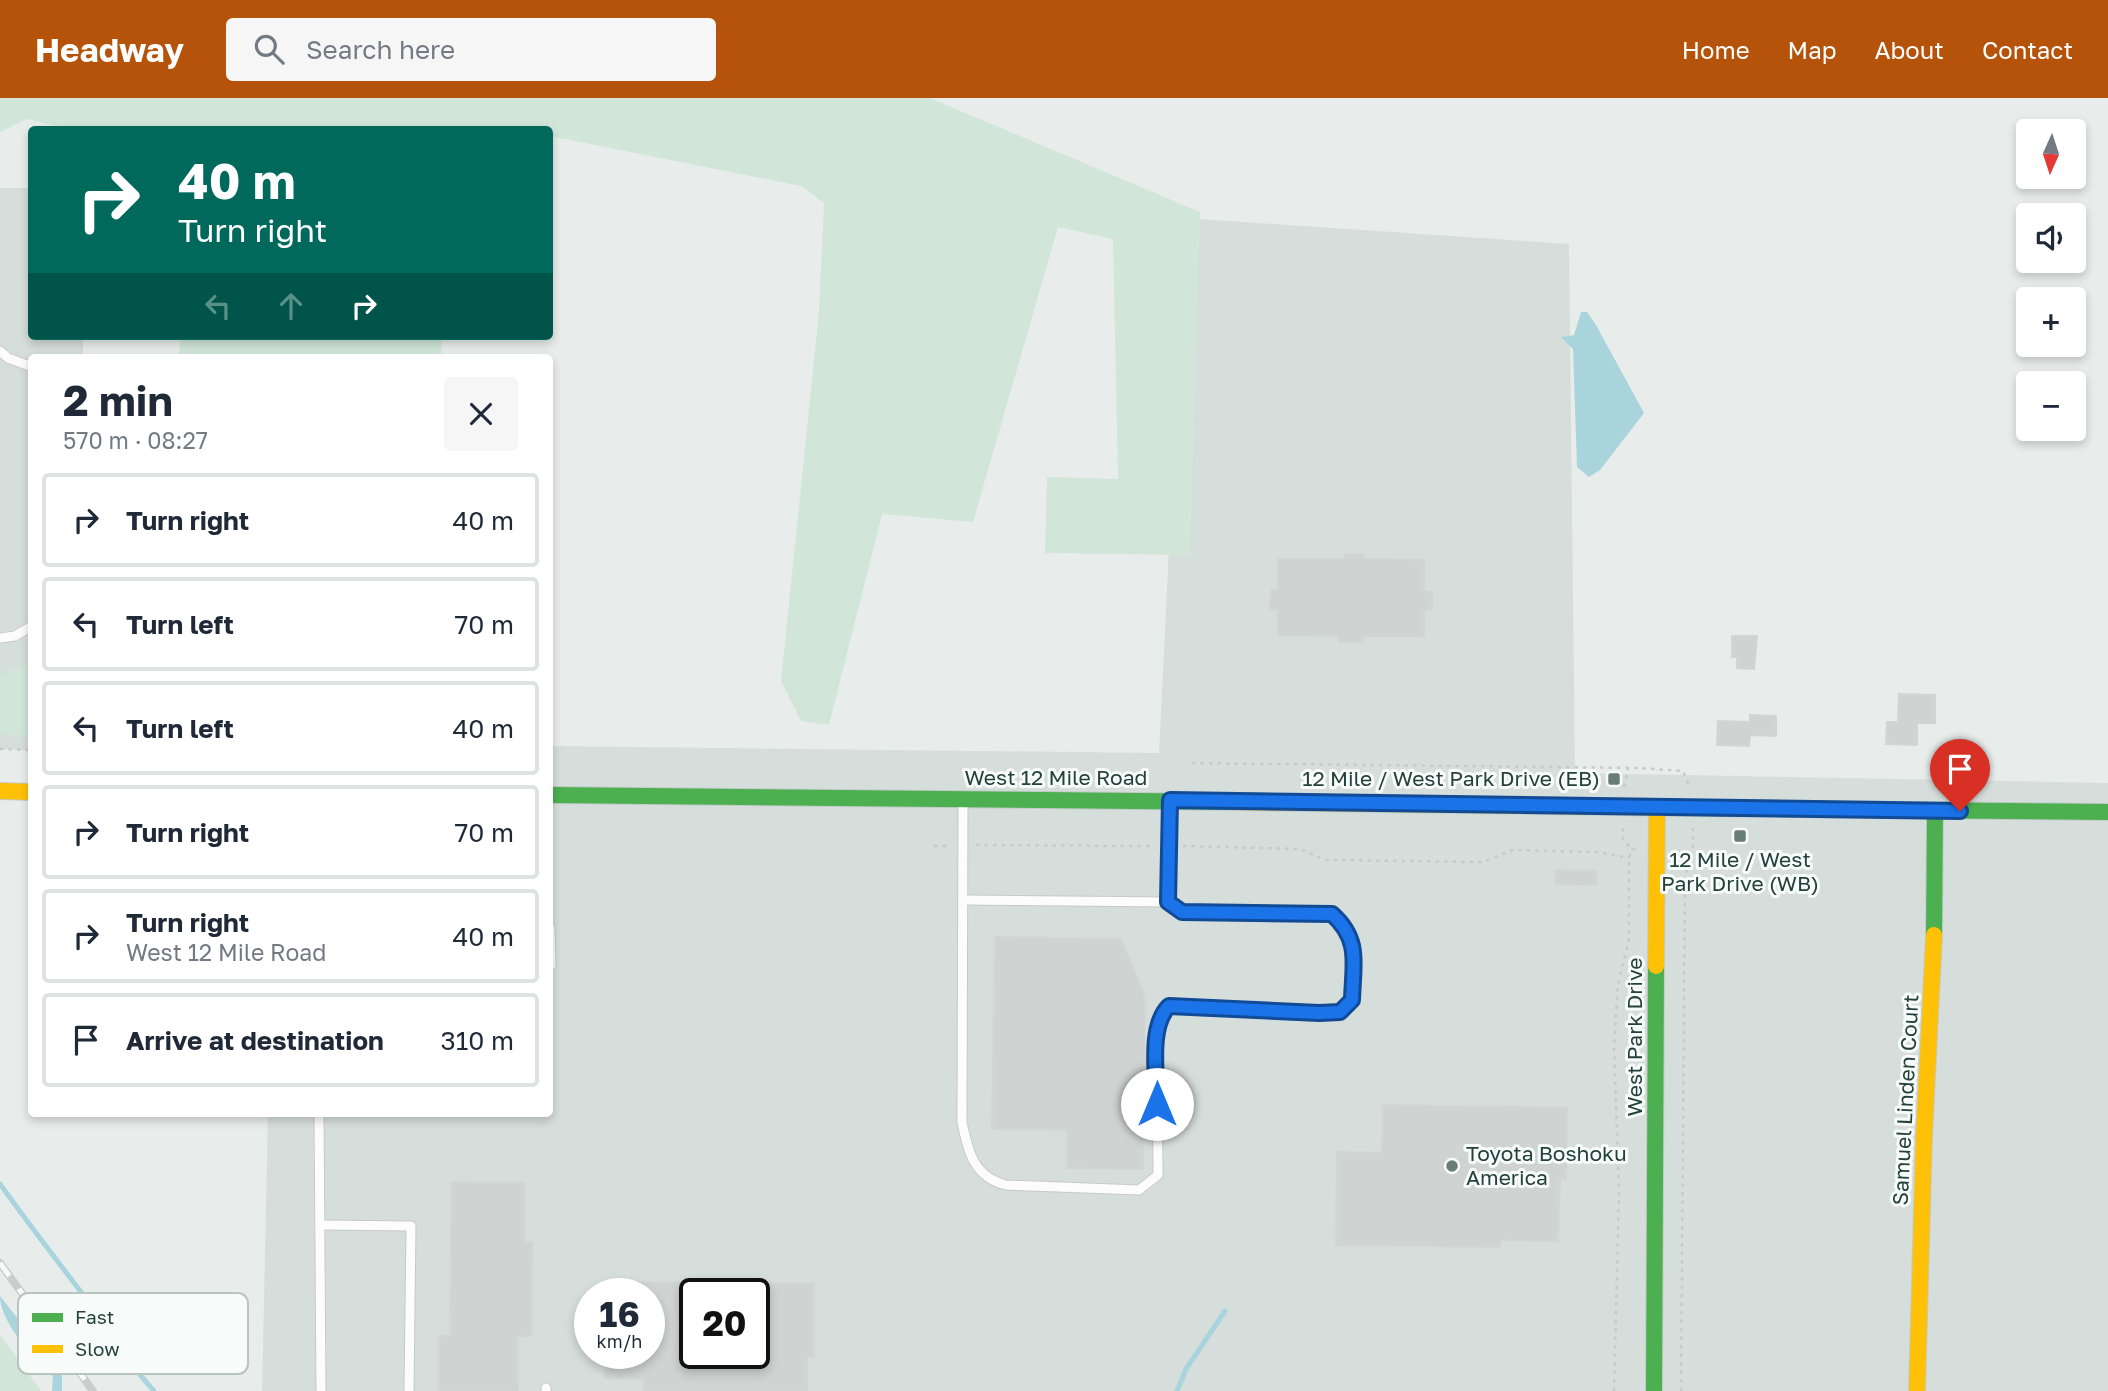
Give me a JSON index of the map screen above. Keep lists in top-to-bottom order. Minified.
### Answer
{"streets":{"main road":["West 12 Mile Road","West Park Drive","Samuel Linden Court"]},"crossings":[["West 12 Mile Road","West Park Drive"],["West 12 Mile Road","Samuel Linden Court"]],"places":{"transit":["12 Mile / West Park Drive (EB)","12 Mile / West Park Drive (WB)"],"other":["Toyota Boshoku America"]},"legend":["Fast","Slow"],"north":"bottom","page":{"header":"Headway","search":"Search here","nav":["Home","Map","About","Contact"],"map_buttons":["+","−"],"turn":["40 m","Turn right"],"heading":["2 min","570 m · 08:27"],"list":[{"name":"Turn right","value":"40 m"},{"name":"Turn left","value":"70 m"},{"name":"Turn left","value":"40 m"},{"name":"Turn right","value":"70 m"},{"name":"Turn right","note":"West 12 Mile Road","value":"40 m"},{"name":"Arrive at destination","value":"310 m"}],"speed":"16 km/h","limit":"20"}}
